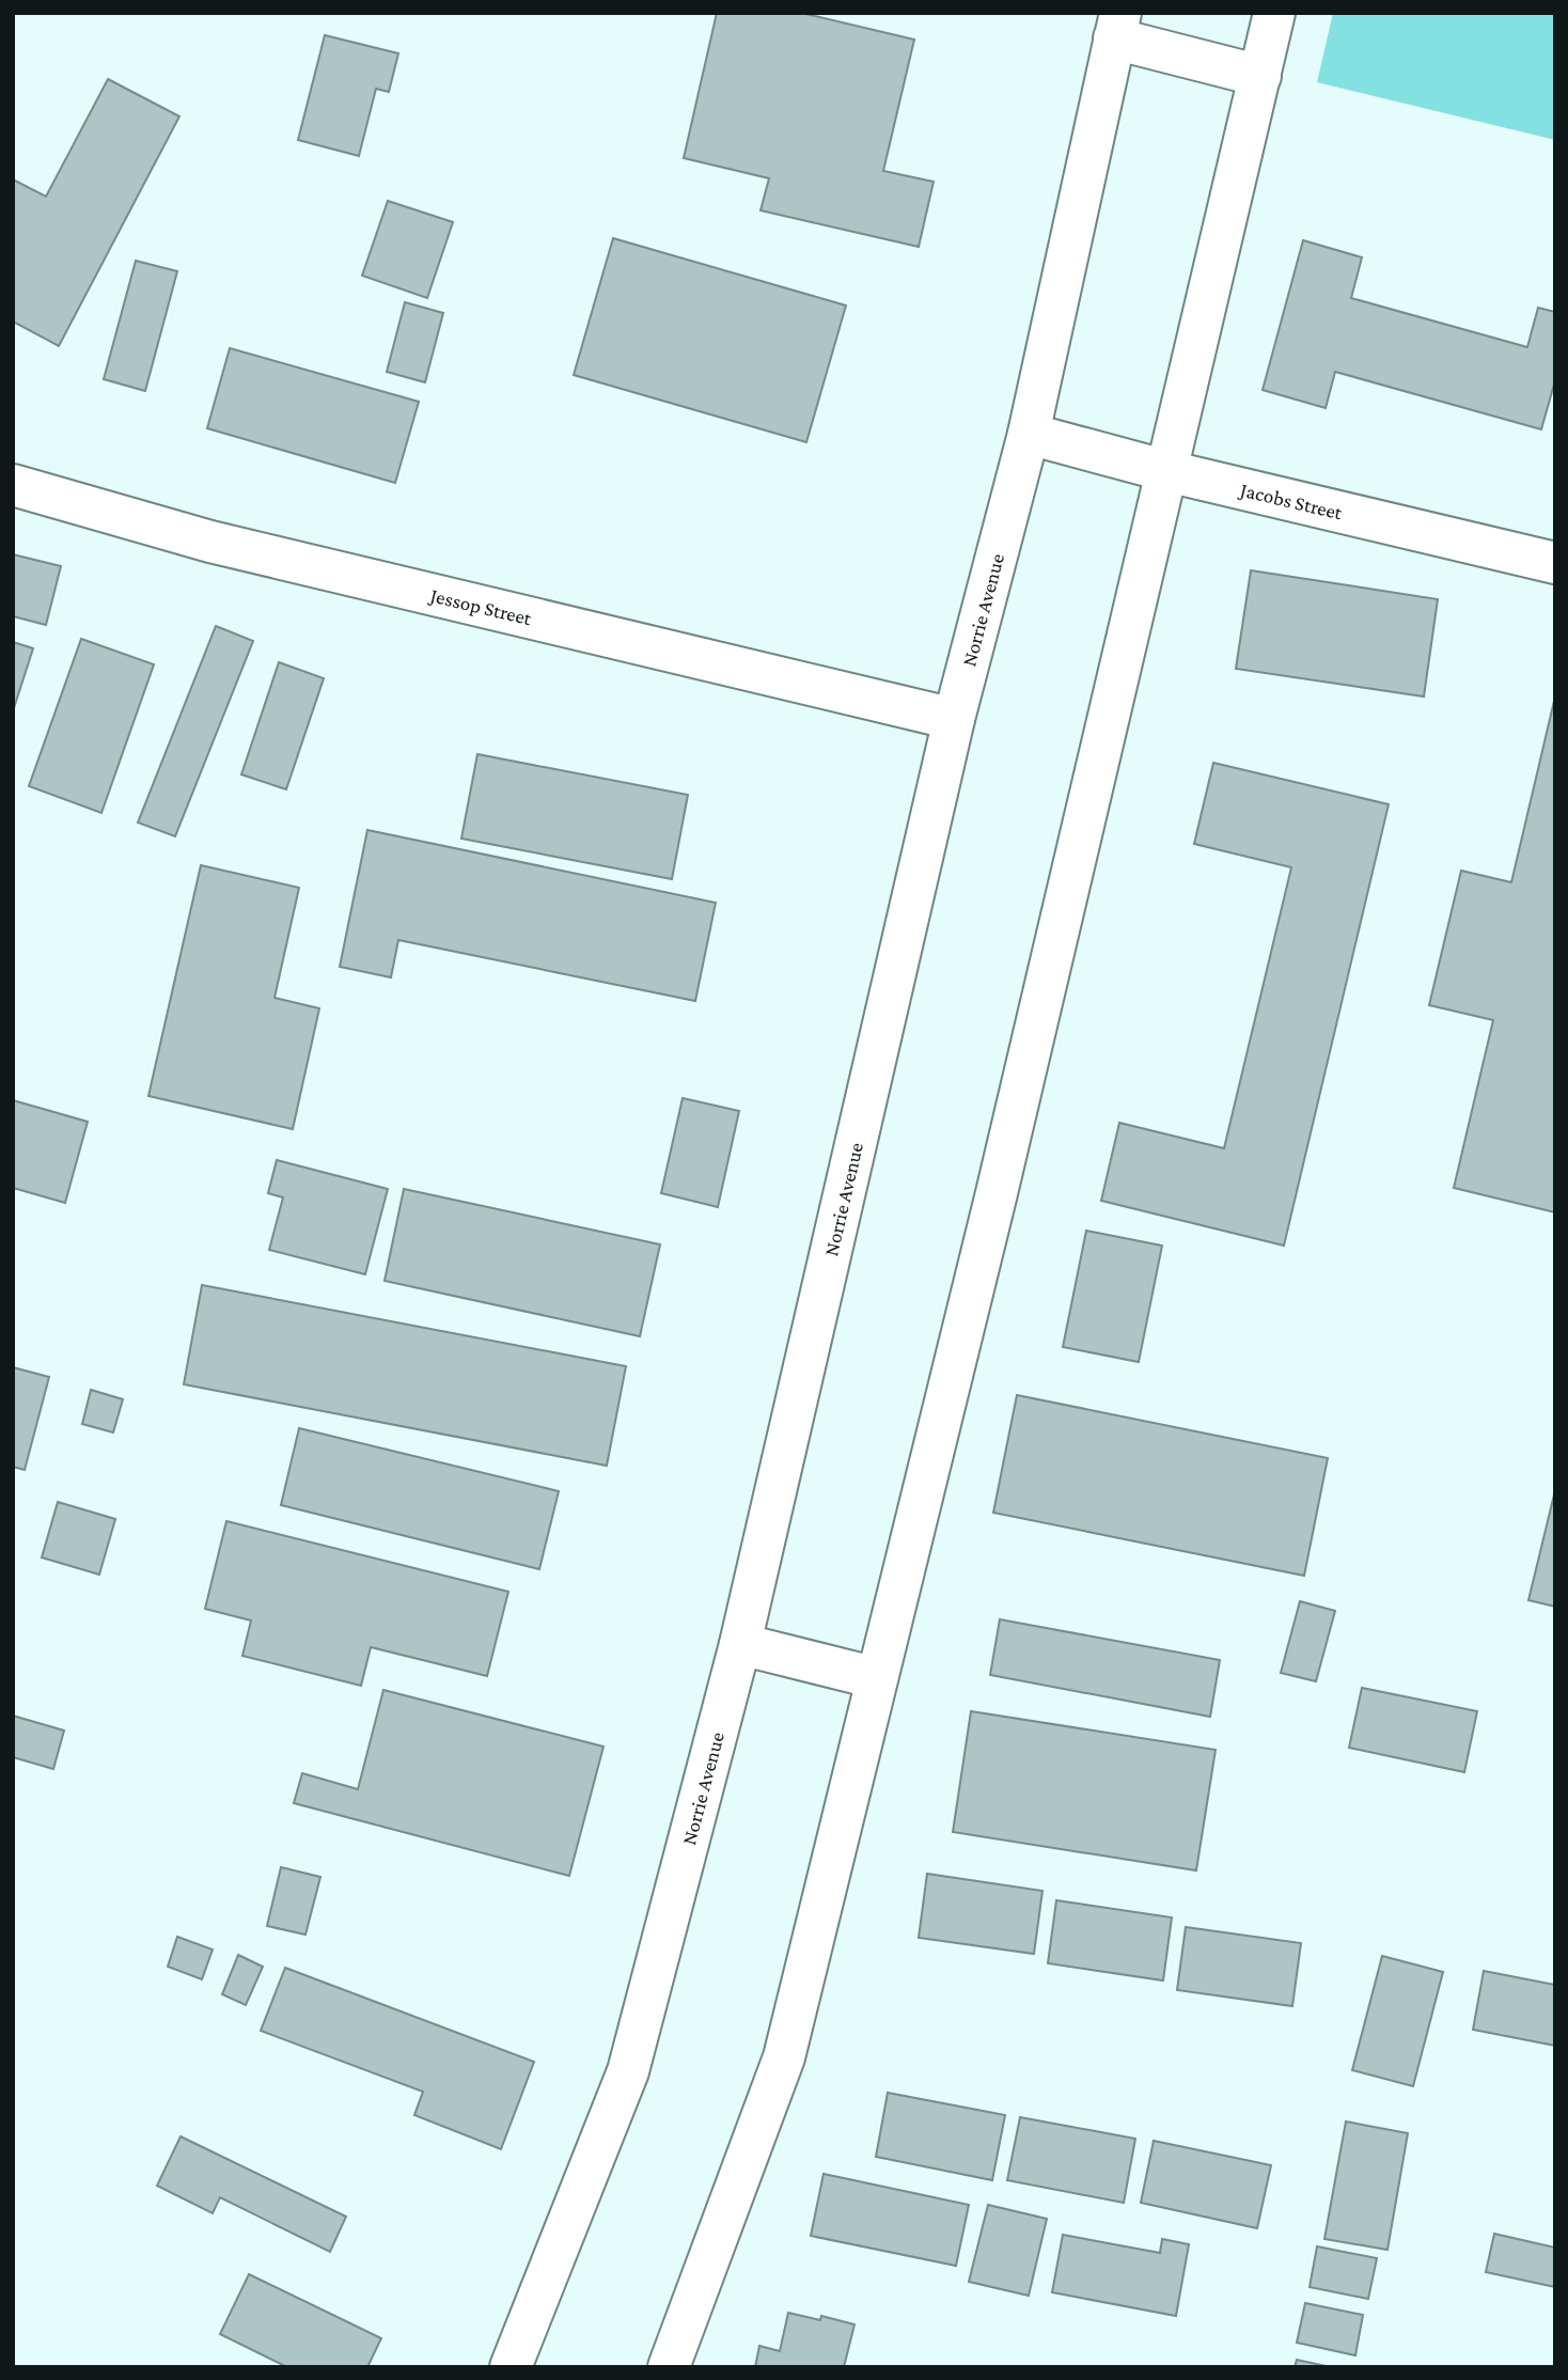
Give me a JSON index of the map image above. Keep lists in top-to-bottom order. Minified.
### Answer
{"streets":{"main road":["Jacobs Street","Jessop Street","Norrie Avenue"]},"crossings":[["Jacobs Street","Norrie Avenue"],["Jessop Street","Norrie Avenue"]]}
